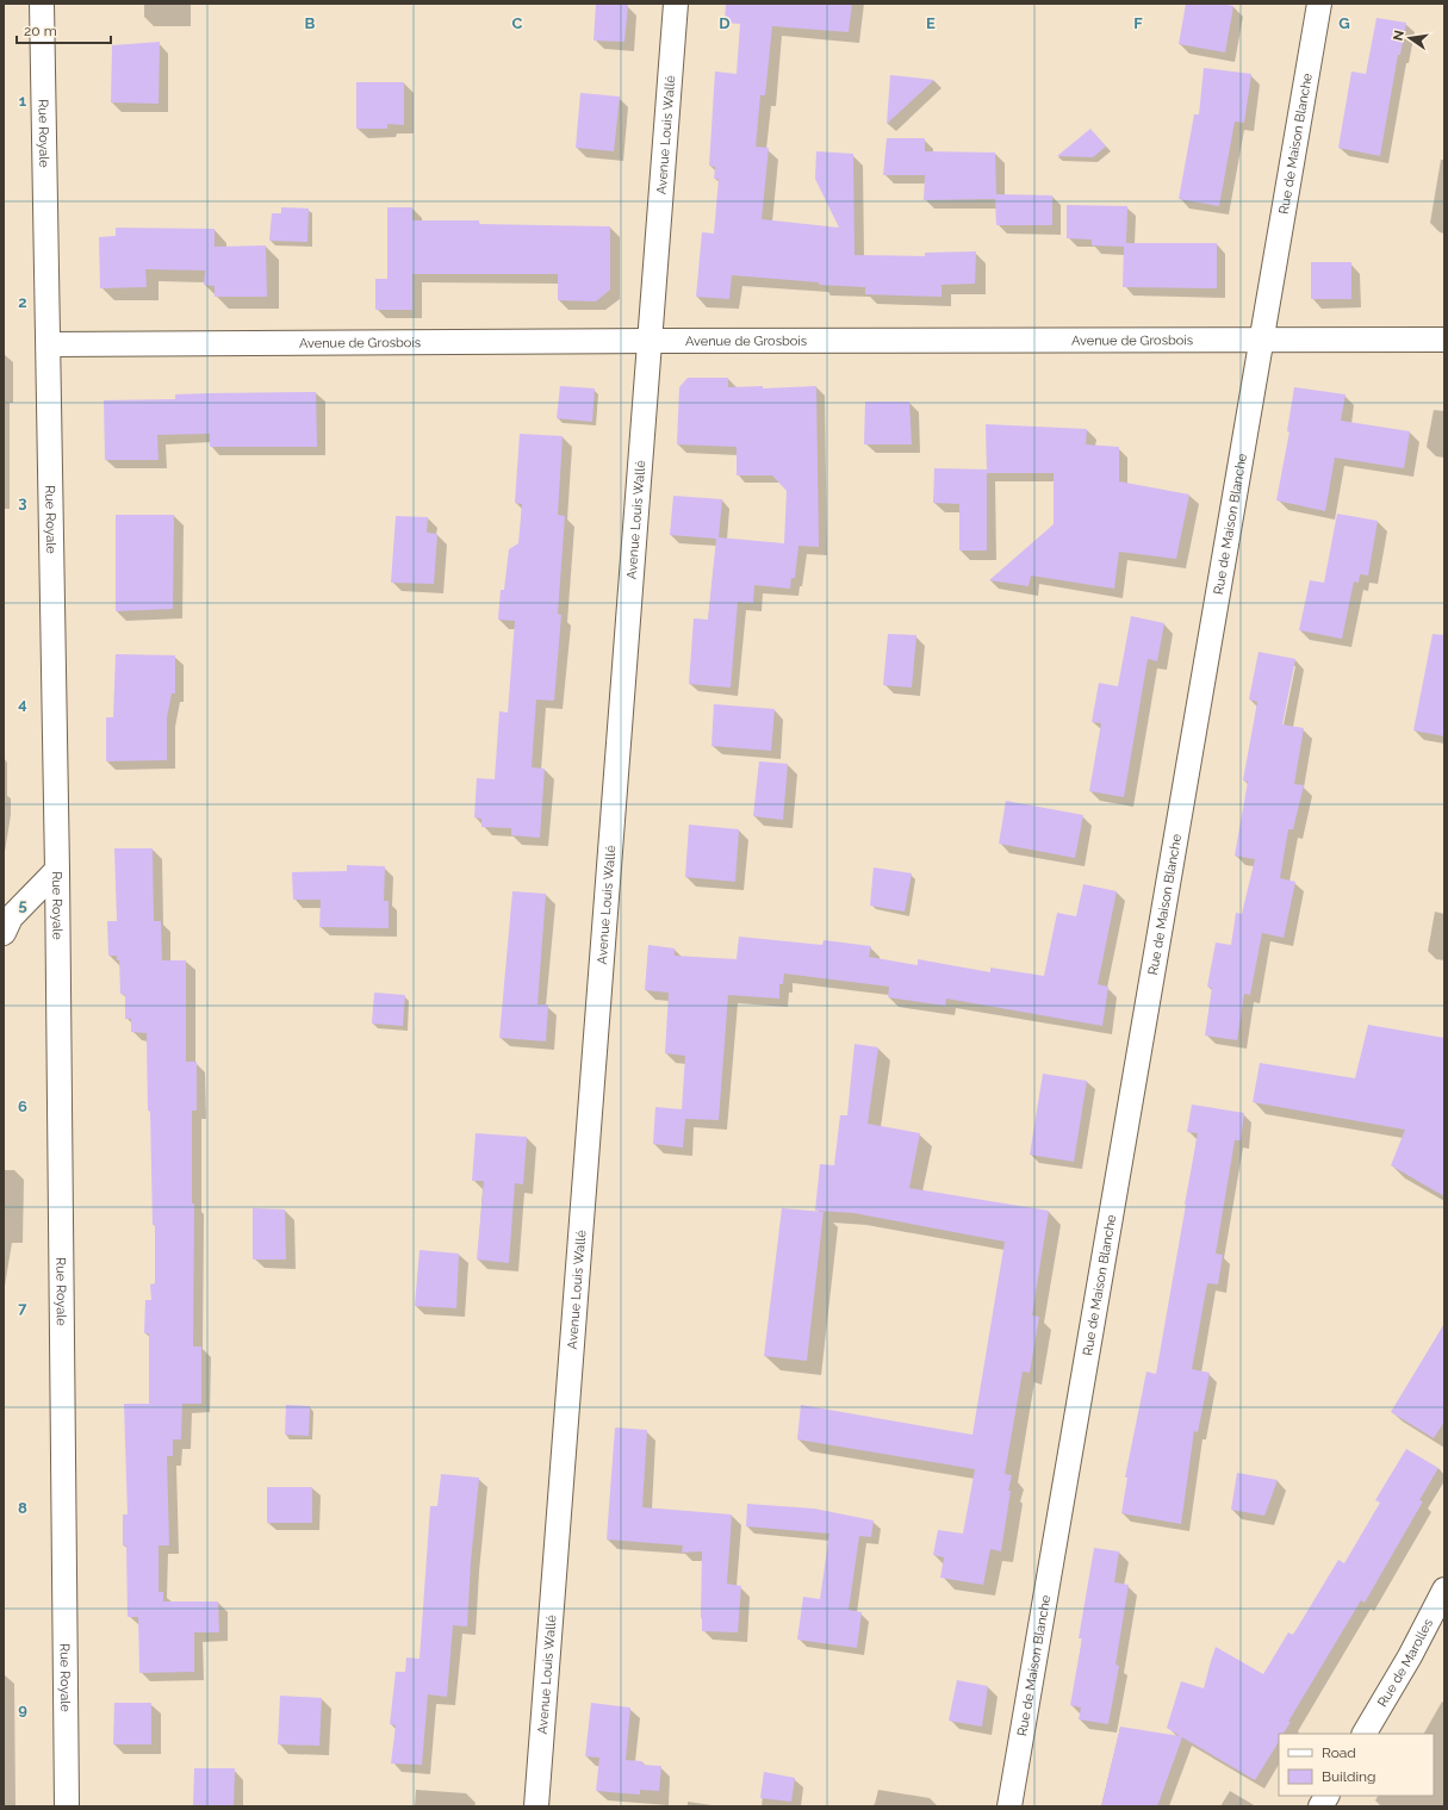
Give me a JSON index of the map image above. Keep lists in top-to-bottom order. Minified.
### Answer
{"streets":{"street":["Rue Royale","Avenue Louis Wallé","Rue de Maison Blanche","Avenue de Grosbois","Rue de Marolles"]},"crossings":[["Rue Royale","Avenue de Grosbois"],["Avenue Louis Wallé","Avenue de Grosbois"],["Rue de Maison Blanche","Avenue de Grosbois"]],"legend":["Road","Building"],"scale_bar":"20 m","north":"left","grid":{"columns":["B","C","D","E","F","G"],"rows":["1","2","3","4","5","6","7","8","9"]}}
